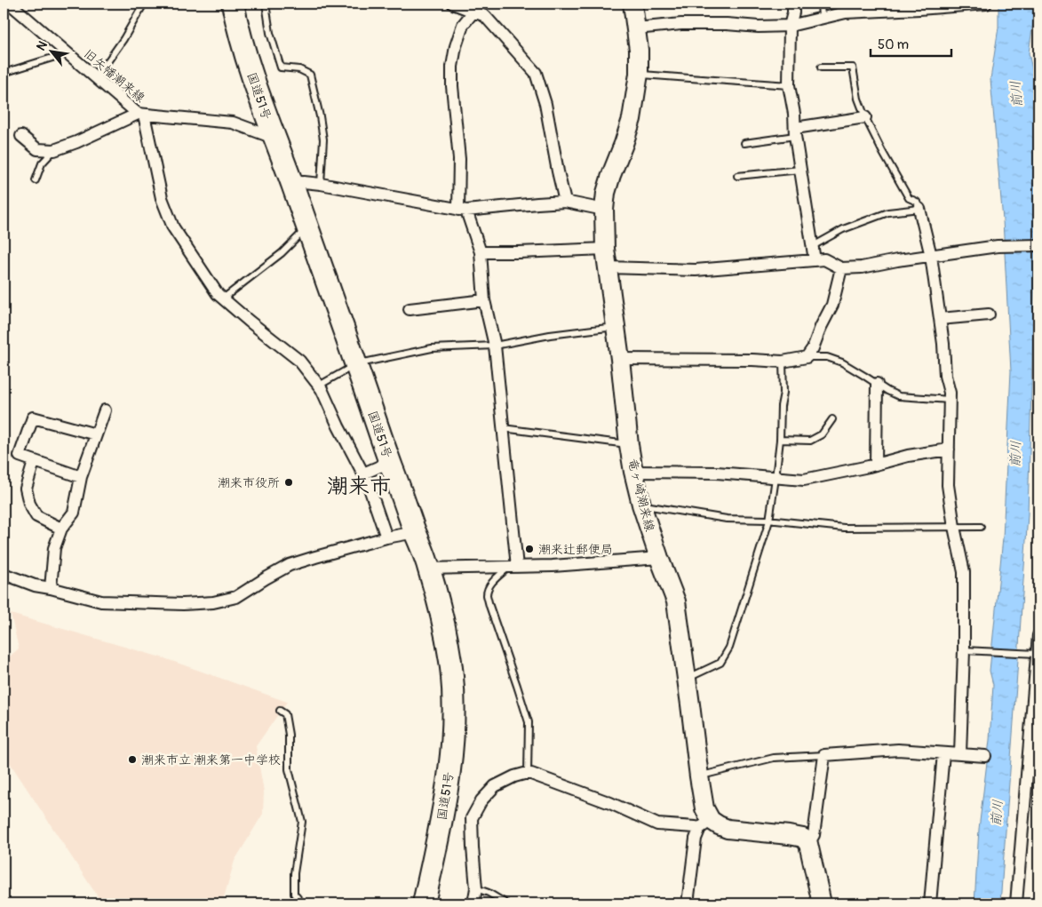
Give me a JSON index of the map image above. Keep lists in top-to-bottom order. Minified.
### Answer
{"streets":{"highway":["国道51号"],"main road":["竜ヶ崎潮来線"],"street":["旧矢幡潮来線"]},"crossings":[["旧矢幡潮来線","国道51号"]],"districts":["潮来市"],"water":["前川"],"places":["潮来市役所","潮来辻郵便局","潮来市立 潮来第一中学校"],"scale_bar":"50 m","north":"top left"}
